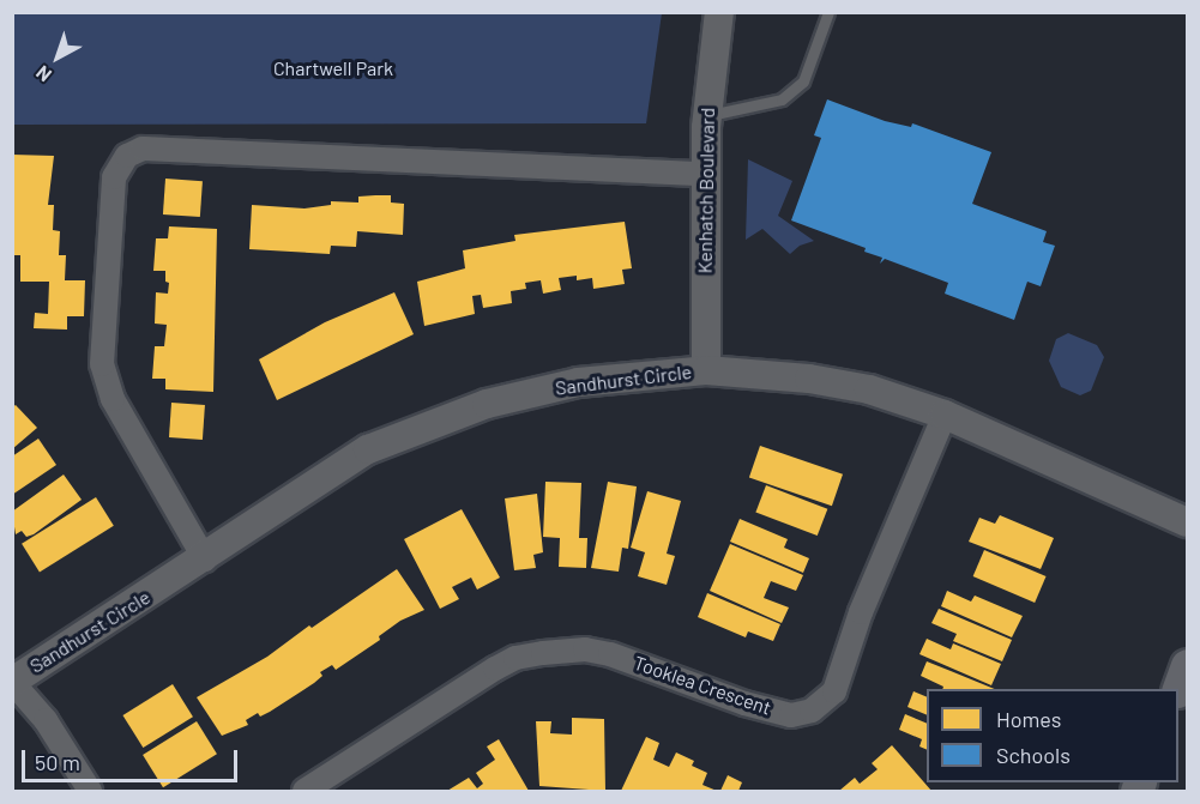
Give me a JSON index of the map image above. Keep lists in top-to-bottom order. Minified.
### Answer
{"streets":{"street":["Kenhatch Boulevard","Sandhurst Circle","Tooklea Crescent"]},"crossings":[["Kenhatch Boulevard","Sandhurst Circle"],["Sandhurst Circle","Tooklea Crescent"]],"parks":["Chartwell Park"],"legend":["Homes","Schools"],"scale_bar":"50 m","north":"bottom left"}
